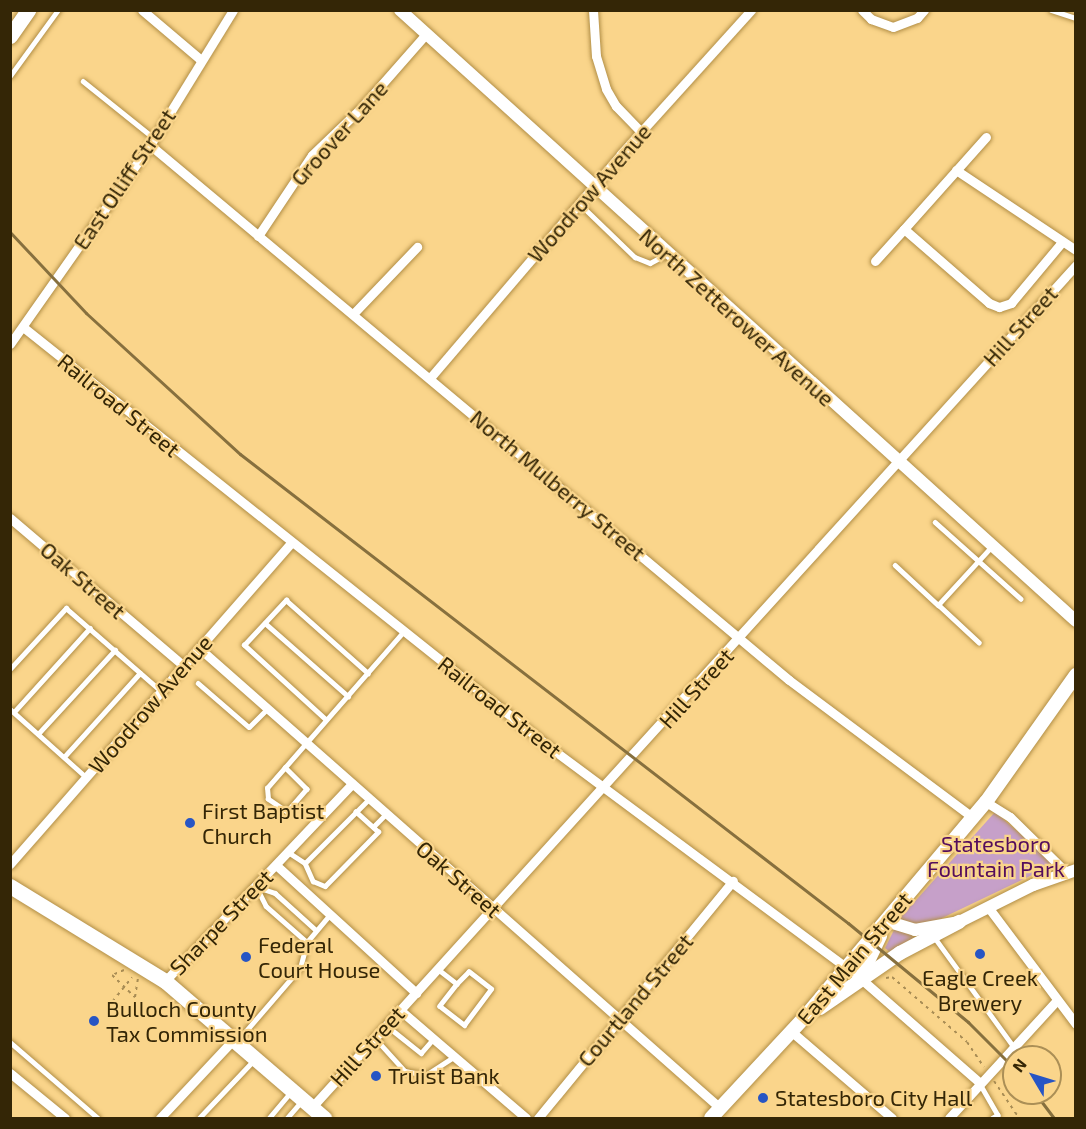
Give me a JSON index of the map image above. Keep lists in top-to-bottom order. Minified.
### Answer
{"streets":{"main road":["East Main Street"],"street":["Groover Lane","East Olliff Street","Woodrow Avenue","North Zetterower Avenue","Hill Street","Railroad Street","North Mulberry Street","Oak Street","Sharpe Street","Courtland Street"]},"crossings":[["Groover Lane","North Zetterower Avenue"],["Groover Lane","North Mulberry Street"],["East Olliff Street","Railroad Street"],["East Olliff Street","North Mulberry Street"],["Woodrow Avenue","North Zetterower Avenue"],["Woodrow Avenue","Railroad Street"],["Woodrow Avenue","North Mulberry Street"],["Woodrow Avenue","Oak Street"],["North Zetterower Avenue","Hill Street"],["Hill Street","Railroad Street"],["Hill Street","North Mulberry Street"],["Hill Street","Oak Street"],["Railroad Street","East Main Street"],["Railroad Street","Courtland Street"],["North Mulberry Street","East Main Street"],["Oak Street","Sharpe Street"],["Oak Street","East Main Street"],["Oak Street","Courtland Street"]],"parks":["Statesboro Fountain Park"],"places":["First Baptist Church","Eagle Creek Brewery","Federal Court House","Bulloch County Tax Commission","Truist Bank","Statesboro City Hall"],"north":"top left"}
